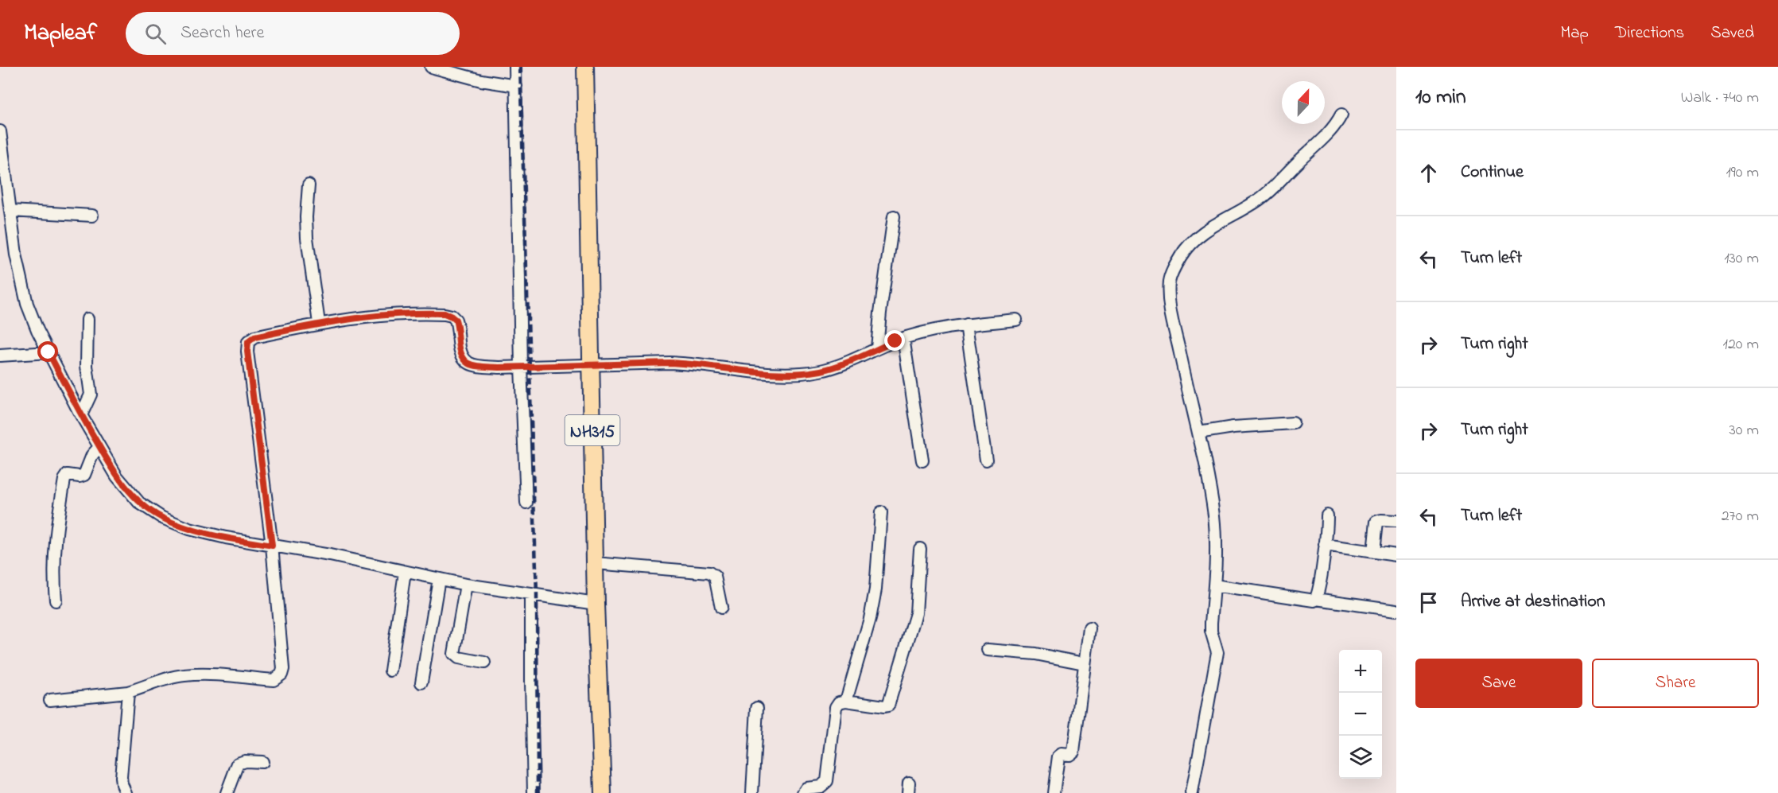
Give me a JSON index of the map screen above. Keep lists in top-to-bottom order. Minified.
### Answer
{"streets":{"highway":["NH315"]},"north":"top","page":{"header":"Mapleaf","search":"Search here","nav":["Map","Directions","Saved"],"heading":["10 min","Walk · 740 m"],"list":[["Continue","190 m"],["Turn left","130 m"],["Turn right","120 m"],["Turn right","30 m"],["Turn left","270 m"],"Arrive at destination"],"buttons":["Save","Share"],"map_buttons":["+","−"]}}
